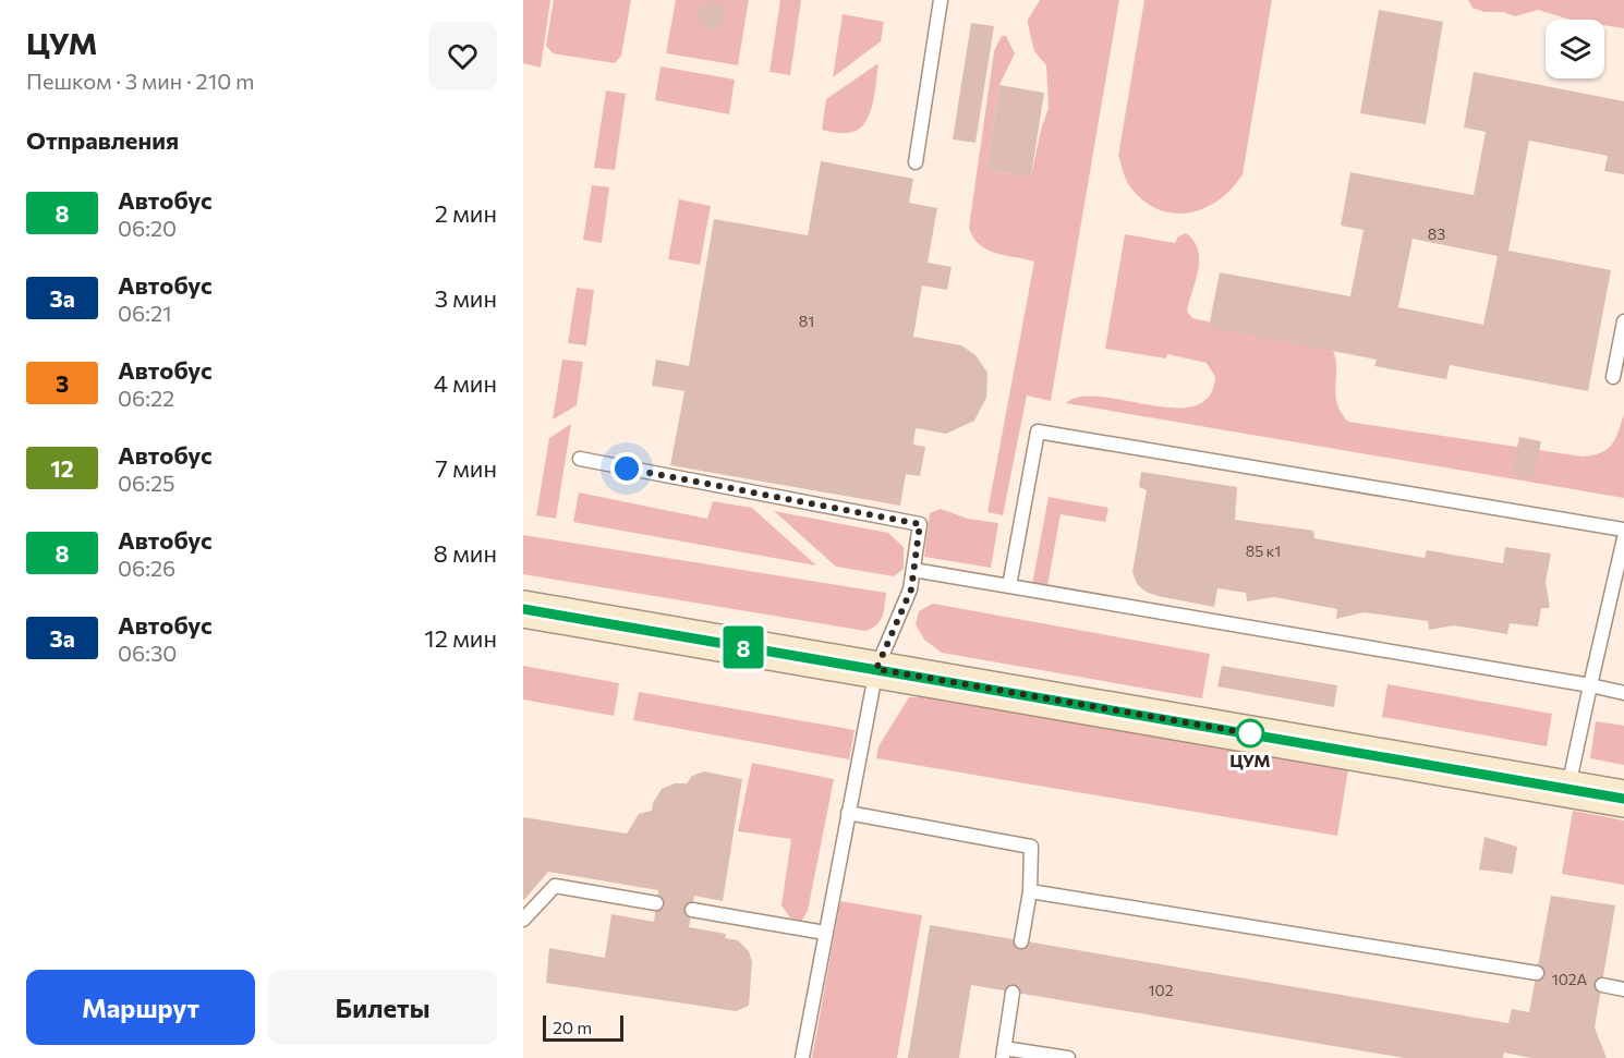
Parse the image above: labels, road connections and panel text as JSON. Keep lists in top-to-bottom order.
{
  "places": ["ЦУМ"],
  "lines": ["bus line 8"],
  "house_numbers": [
    "83",
    "81",
    "85 к1",
    "102А",
    "102"
  ],
  "scale_bar": "20 m",
  "page": {
    "heading": [
      ["ЦУМ", "Пешком · 3 мин · 210 m"],
      "Отправления"
    ],
    "on_map": "8",
    "list": [
      {
        "mark": "8",
        "name": "Автобус",
        "note": "06:20",
        "value": "2 мин"
      },
      {
        "mark": "3а",
        "name": "Автобус",
        "note": "06:21",
        "value": "3 мин"
      },
      {
        "mark": "3",
        "name": "Автобус",
        "note": "06:22",
        "value": "4 мин"
      },
      {
        "mark": "12",
        "name": "Автобус",
        "note": "06:25",
        "value": "7 мин"
      },
      {
        "mark": "8",
        "name": "Автобус",
        "note": "06:26",
        "value": "8 мин"
      },
      {
        "mark": "3а",
        "name": "Автобус",
        "note": "06:30",
        "value": "12 мин"
      }
    ],
    "buttons": ["Маршрут", "Билеты"],
    "scale": "20 m"
  }
}
